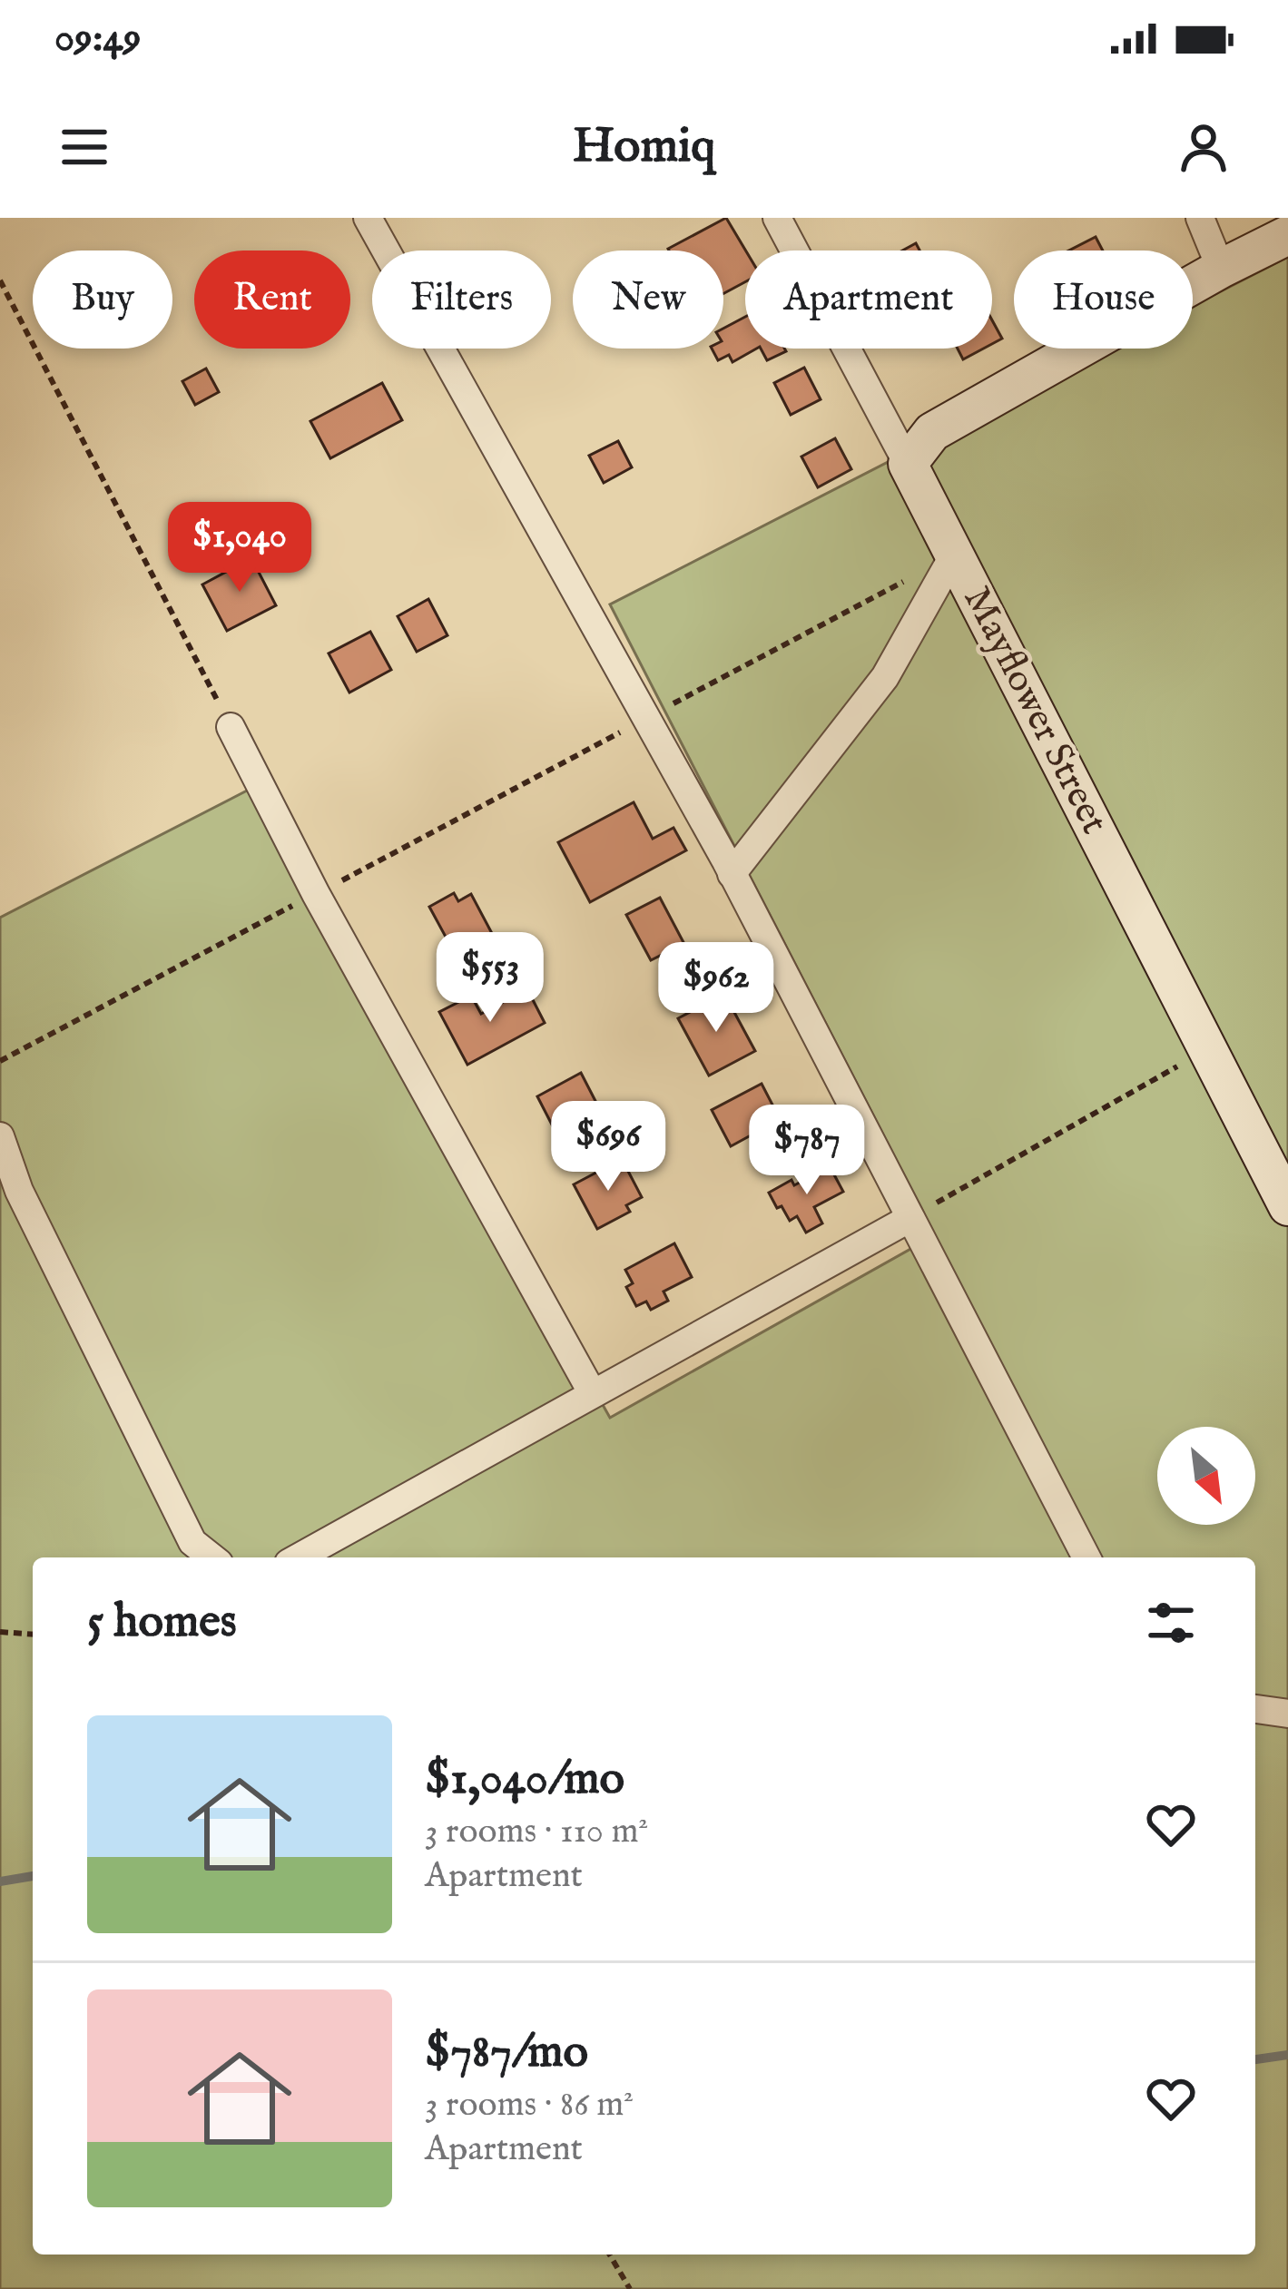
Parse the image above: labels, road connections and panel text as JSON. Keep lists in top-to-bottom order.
{
  "streets": {
    "street": ["Mayflower Street"]
  },
  "north": "bottom right",
  "page": {
    "status": "09:49",
    "header": "Homiq",
    "chip": [
      "Buy",
      "Rent",
      "Filters",
      "New",
      "Apartment",
      "House"
    ],
    "price": [
      "$1,040",
      "$553",
      "$962",
      "$696",
      "$787"
    ],
    "heading": "5 homes",
    "list": [
      {
        "name": "$1,040/mo",
        "note": "3 rooms · 110 m² · Apartment"
      },
      {
        "name": "$787/mo",
        "note": "3 rooms · 86 m² · Apartment"
      }
    ]
  }
}
